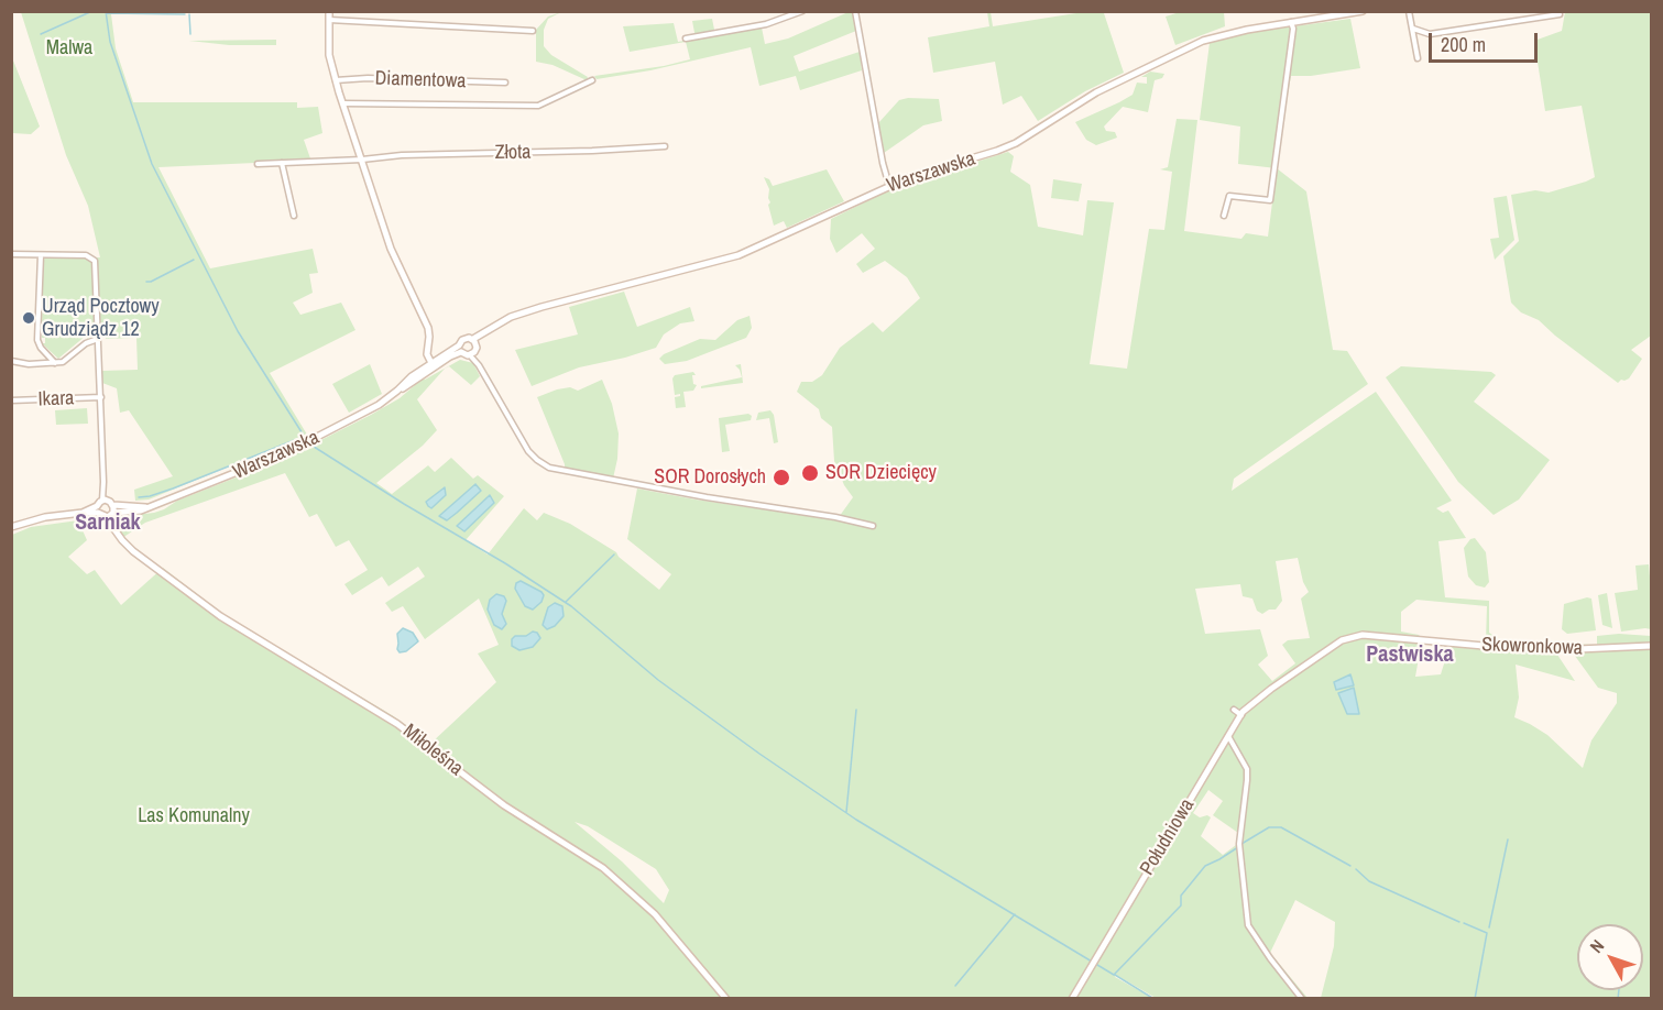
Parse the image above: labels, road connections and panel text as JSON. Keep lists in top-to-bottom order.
{
  "streets": {
    "street": [
      "Diamentowa",
      "Złota",
      "Warszawska",
      "Ikara",
      "Skowronkowa",
      "Miłoleśna",
      "Południowa"
    ]
  },
  "crossings": [
    ["Warszawska", "Miłoleśna"],
    ["Skowronkowa", "Południowa"]
  ],
  "districts": ["Sarniak", "Pastwiska"],
  "parks": ["Malwa", "Las Komunalny"],
  "places": ["Urząd Pocztowy Grudziądz 12", "SOR Dziecięcy", "SOR Dorosłych"],
  "scale_bar": "200 m",
  "north": "top left"
}
